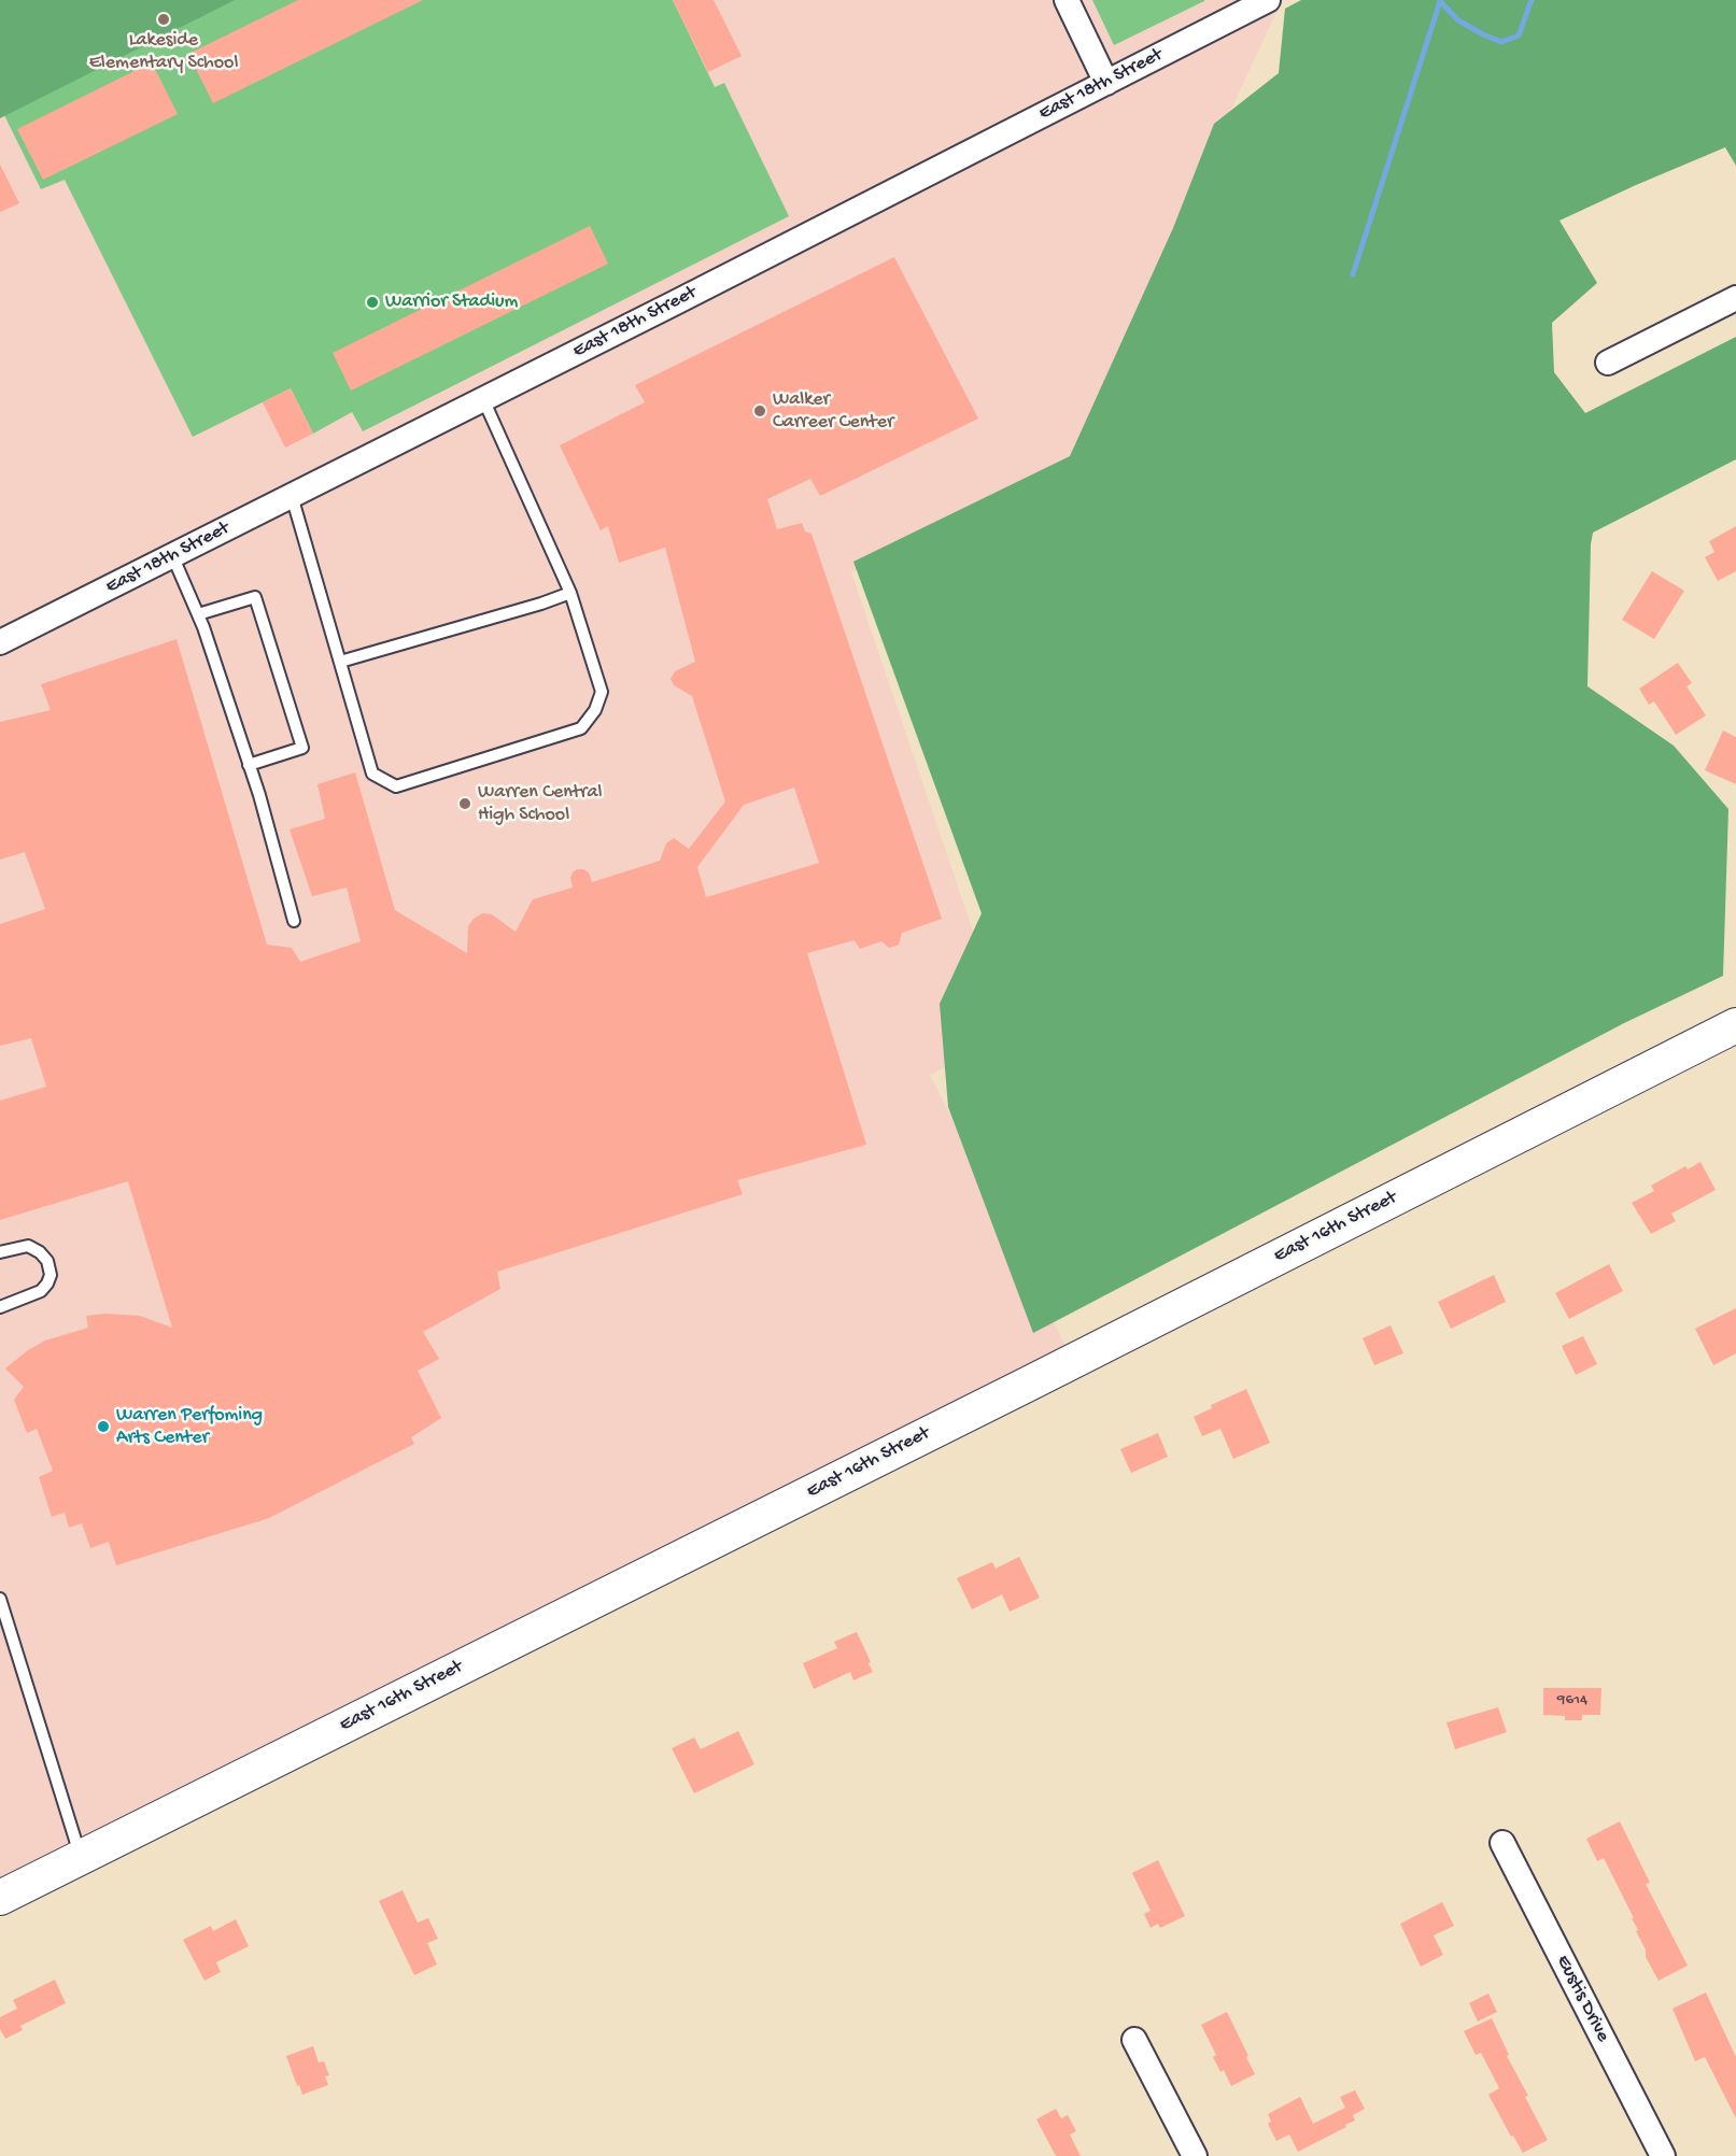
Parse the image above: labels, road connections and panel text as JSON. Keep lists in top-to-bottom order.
{
  "streets": {
    "street": ["East 18th Street", "East 16th Street", "Eustis Drive"]
  },
  "places": [
    "Lakeside Elementary School",
    "Warrior Stadium",
    "Walker Carreer Center",
    "Warren Central High School",
    "Warren Perfoming Arts Center"
  ],
  "house_numbers": ["9614"]
}
